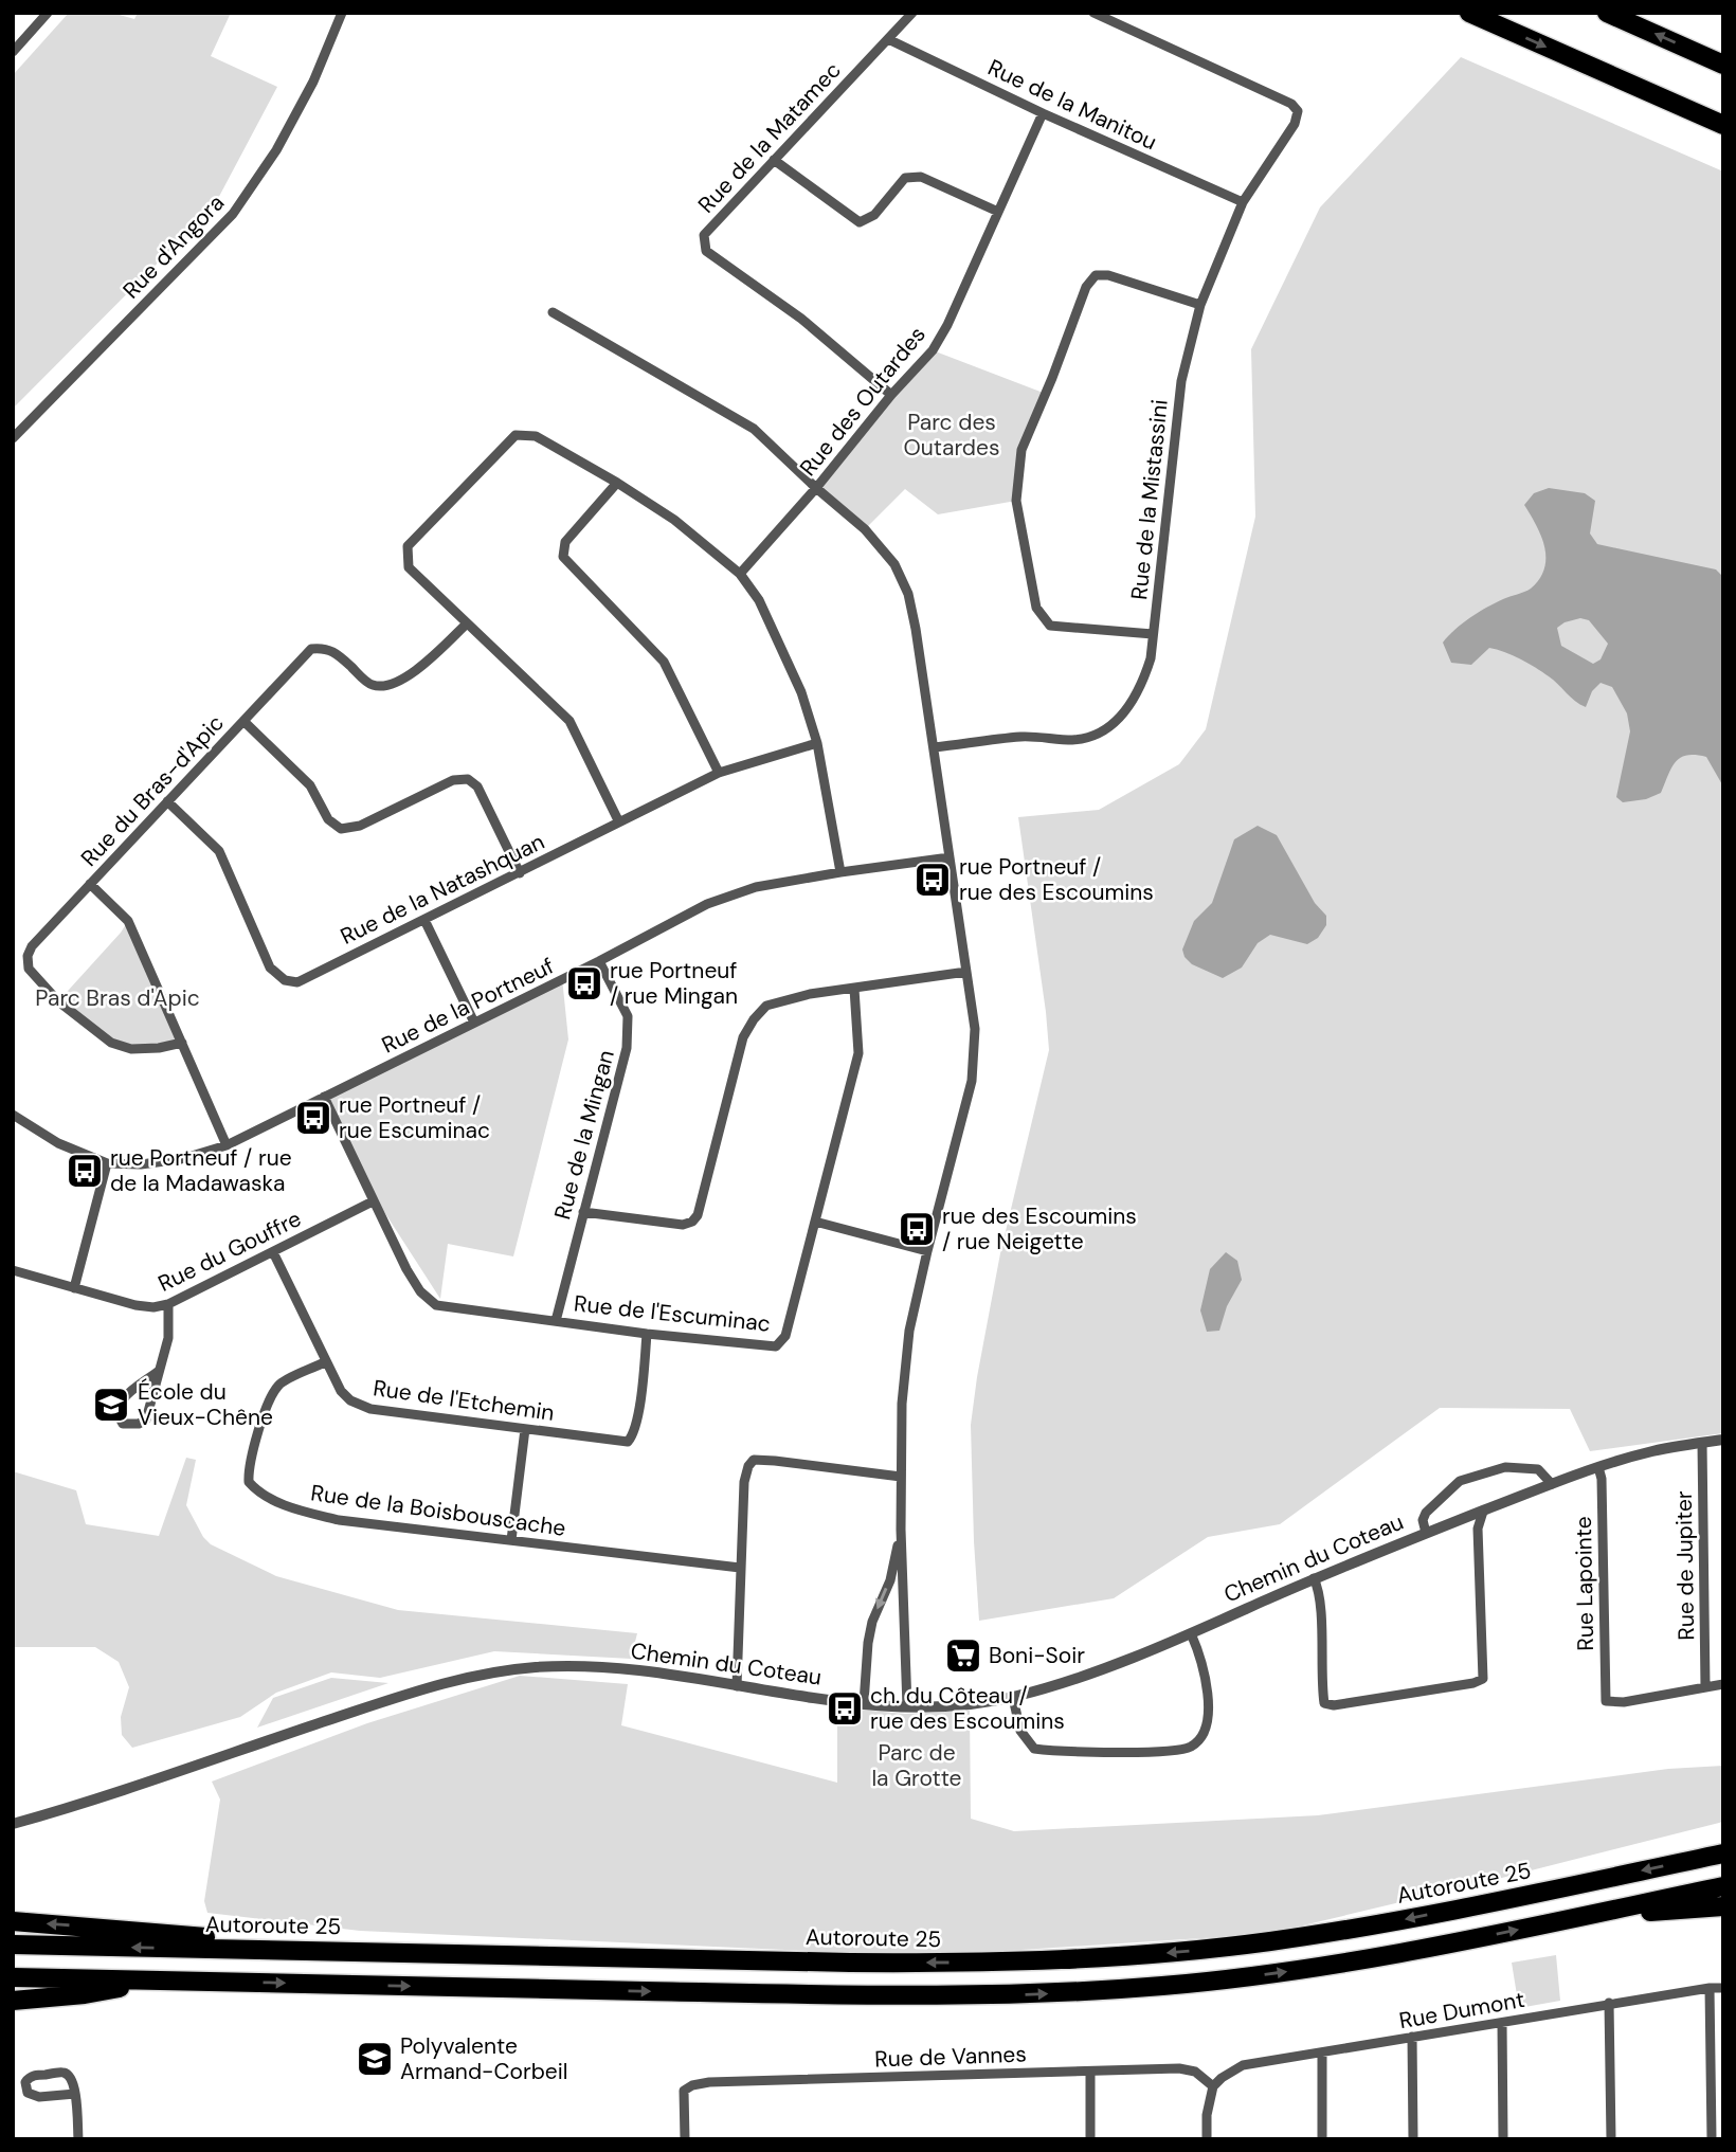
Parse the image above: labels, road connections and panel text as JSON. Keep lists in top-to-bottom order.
{
  "streets": {
    "highway": ["Autoroute 25"],
    "street": [
      "Rue de la Manitou",
      "Rue de la Matamec",
      "Rue d'Angora",
      "Rue des Outardes",
      "Rue de la Mistassini",
      "Rue du Bras-d'Apic",
      "Rue de la Natashquan",
      "Rue de la Portneuf",
      "Rue de la Mingan",
      "Rue du Gouffre",
      "Rue de l'Escuminac",
      "Rue de l'Etchemin",
      "Rue de la Boisbouscache",
      "Chemin du Coteau",
      "Rue de Jupiter",
      "Rue Lapointe",
      "Rue Dumont",
      "Rue de Vannes"
    ]
  },
  "crossings": [
    ["Rue de la Manitou", "Rue de la Matamec"],
    ["Rue de la Manitou", "Rue des Outardes"],
    ["Rue de la Manitou", "Rue de la Mistassini"],
    ["Rue de la Matamec", "Rue des Outardes"],
    ["Rue du Bras-d'Apic", "Rue de la Natashquan"],
    ["Rue de la Portneuf", "Rue de la Mingan"],
    ["Rue de la Portneuf", "Rue de l'Escuminac"],
    ["Rue de la Mingan", "Rue de l'Escuminac"],
    ["Rue du Gouffre", "Rue de l'Escuminac"],
    ["Rue du Gouffre", "Rue de l'Etchemin"],
    ["Rue de l'Escuminac", "Rue de l'Etchemin"],
    ["Rue de l'Etchemin", "Rue de la Boisbouscache"],
    ["Chemin du Coteau", "Rue de Jupiter"],
    ["Chemin du Coteau", "Rue Lapointe"],
    ["Rue de Jupiter", "Rue Lapointe"],
    ["Rue Dumont", "Rue de Vannes"]
  ],
  "parks": ["Parc des Outardes", "Parc Bras d'Apic", "Parc de la Grotte"],
  "places": {
    "bus stop": [
      "rue Portneuf / rue des Escoumins",
      "rue Portneuf / rue Mingan",
      "rue Portneuf / rue Escuminac",
      "rue Portneuf / rue de la Madawaska",
      "rue des Escoumins / rue Neigette",
      "ch. du Côteau / rue des Escoumins"
    ],
    "school or university": ["École du Vieux-Chêne", "Polyvalente Armand-Corbeil"],
    "supermarket": ["Boni-Soir"]
  }
}
